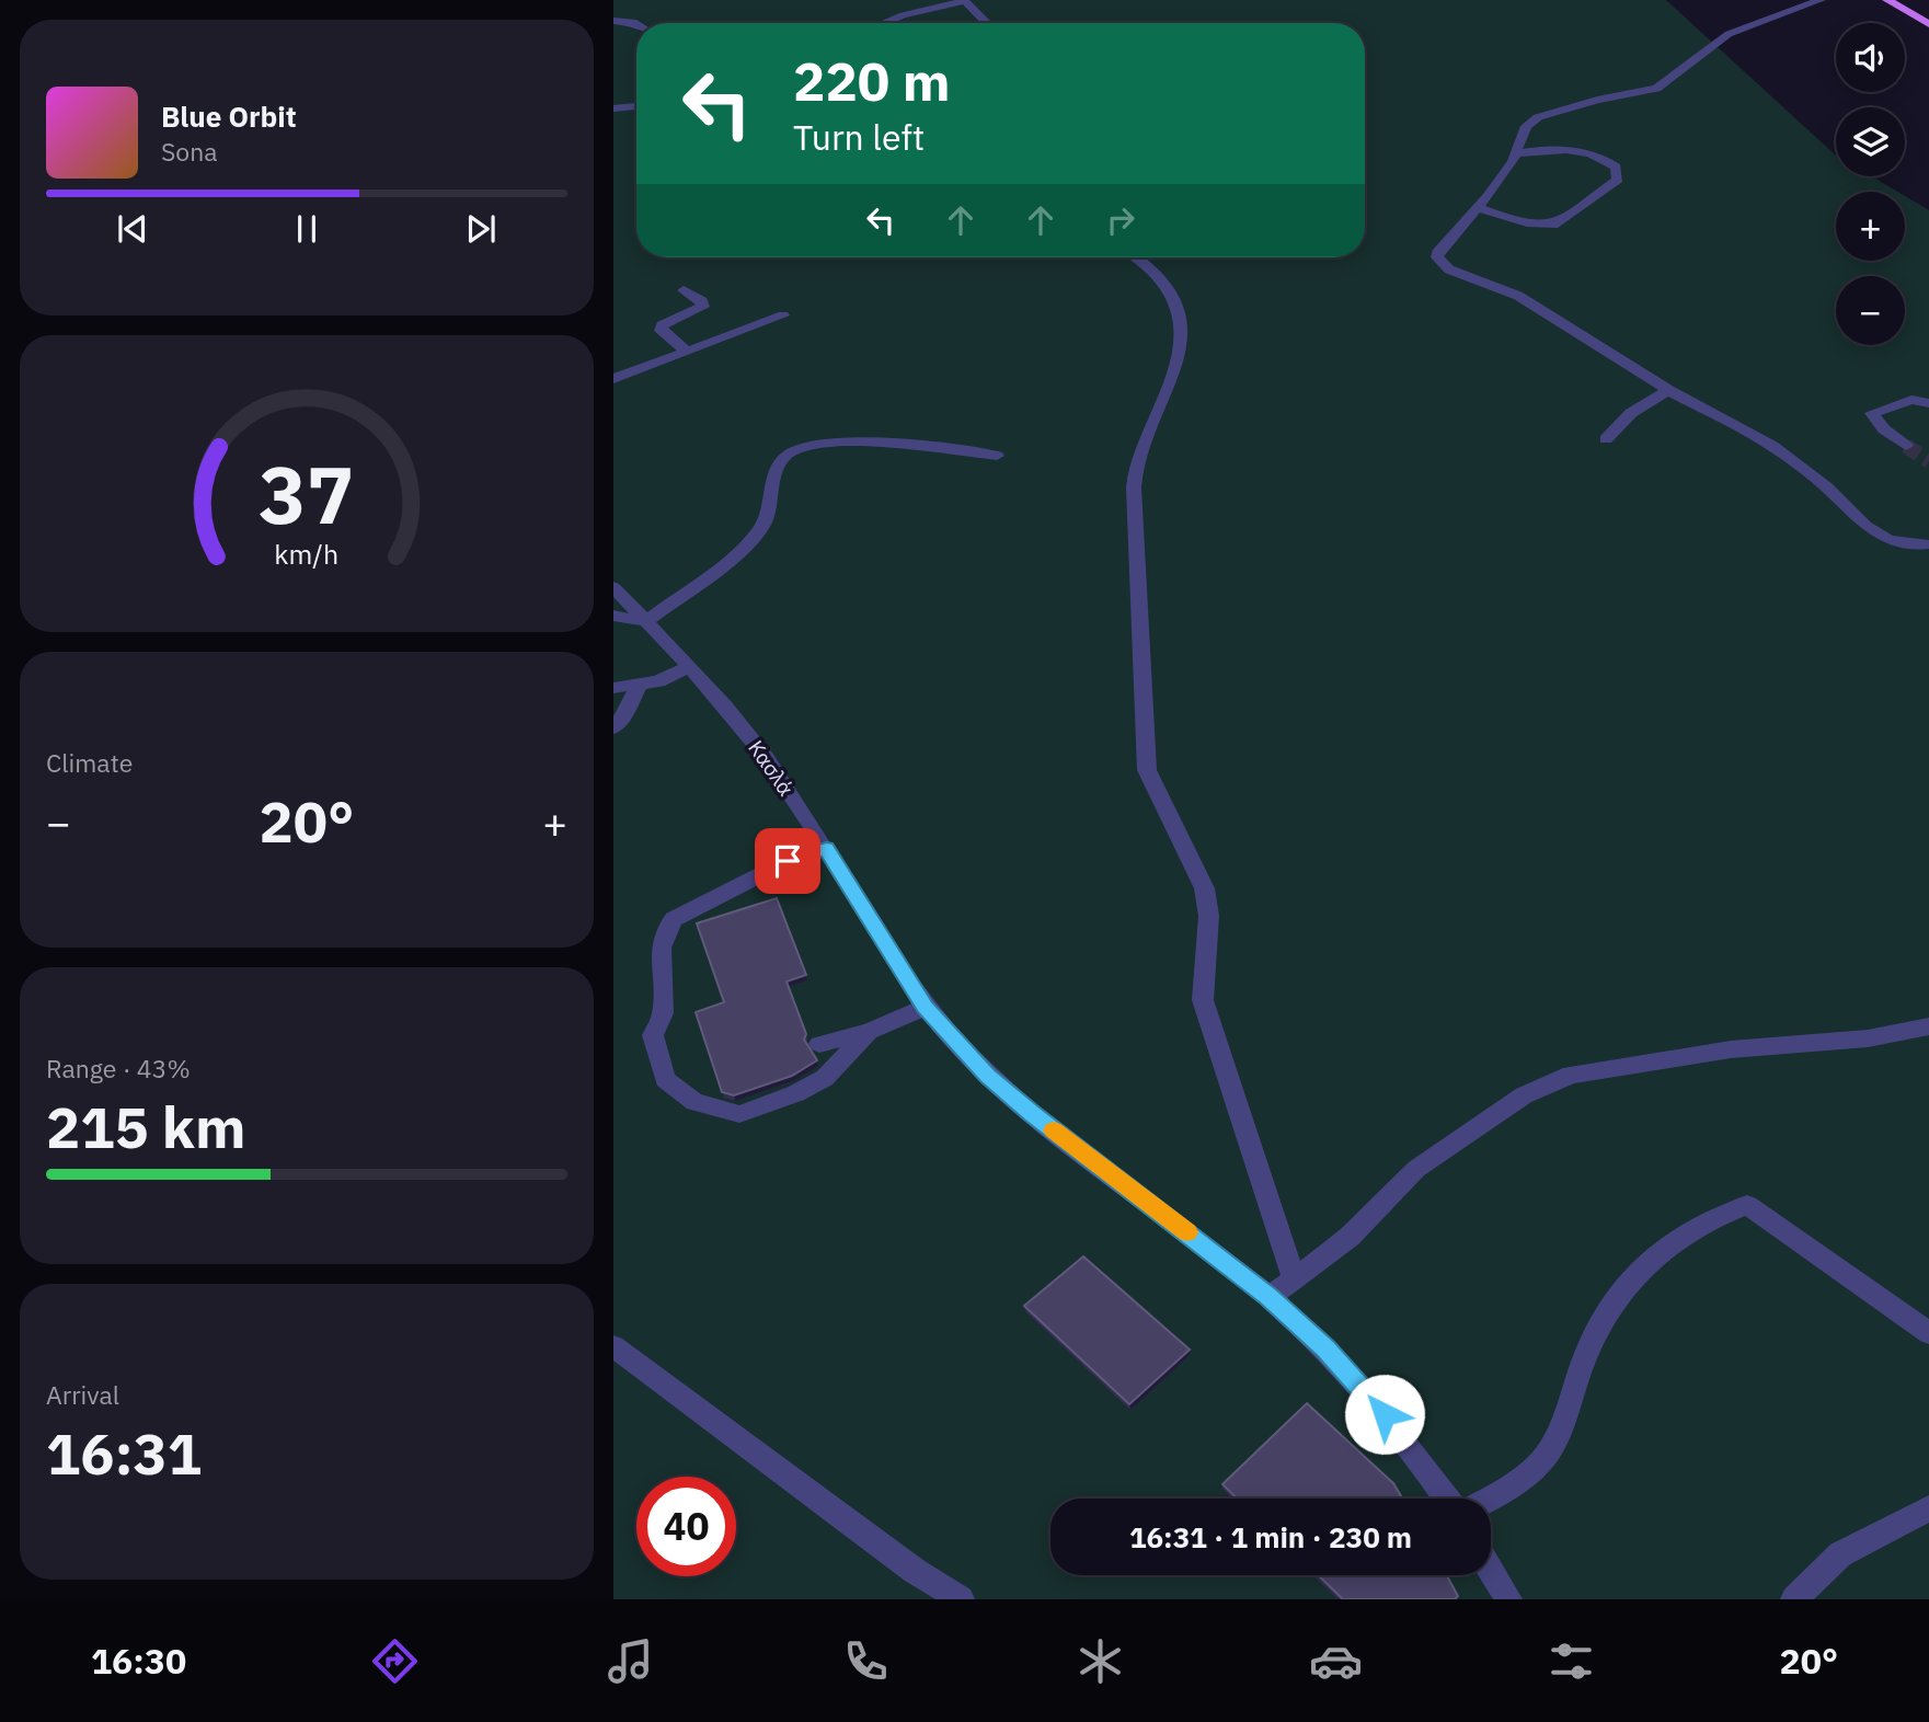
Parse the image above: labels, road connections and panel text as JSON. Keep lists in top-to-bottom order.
{
  "streets": {
    "street": ["Κασλά"]
  },
  "page": {
    "map_buttons": ["+", "−"],
    "turn": ["220 m", "Turn left"],
    "song": ["Blue Orbit", "Sona"],
    "tile": [
      "Climate",
      ["Range · 43%", "215 km"],
      ["Arrival", "16:31"]
    ],
    "heat": ["−", "20°", "+"],
    "limit": "40",
    "trip": "16:31 · 1 min · 230 m",
    "tabs": ["16:30", "20°"],
    "gauge": ["37", "km/h"]
  }
}
